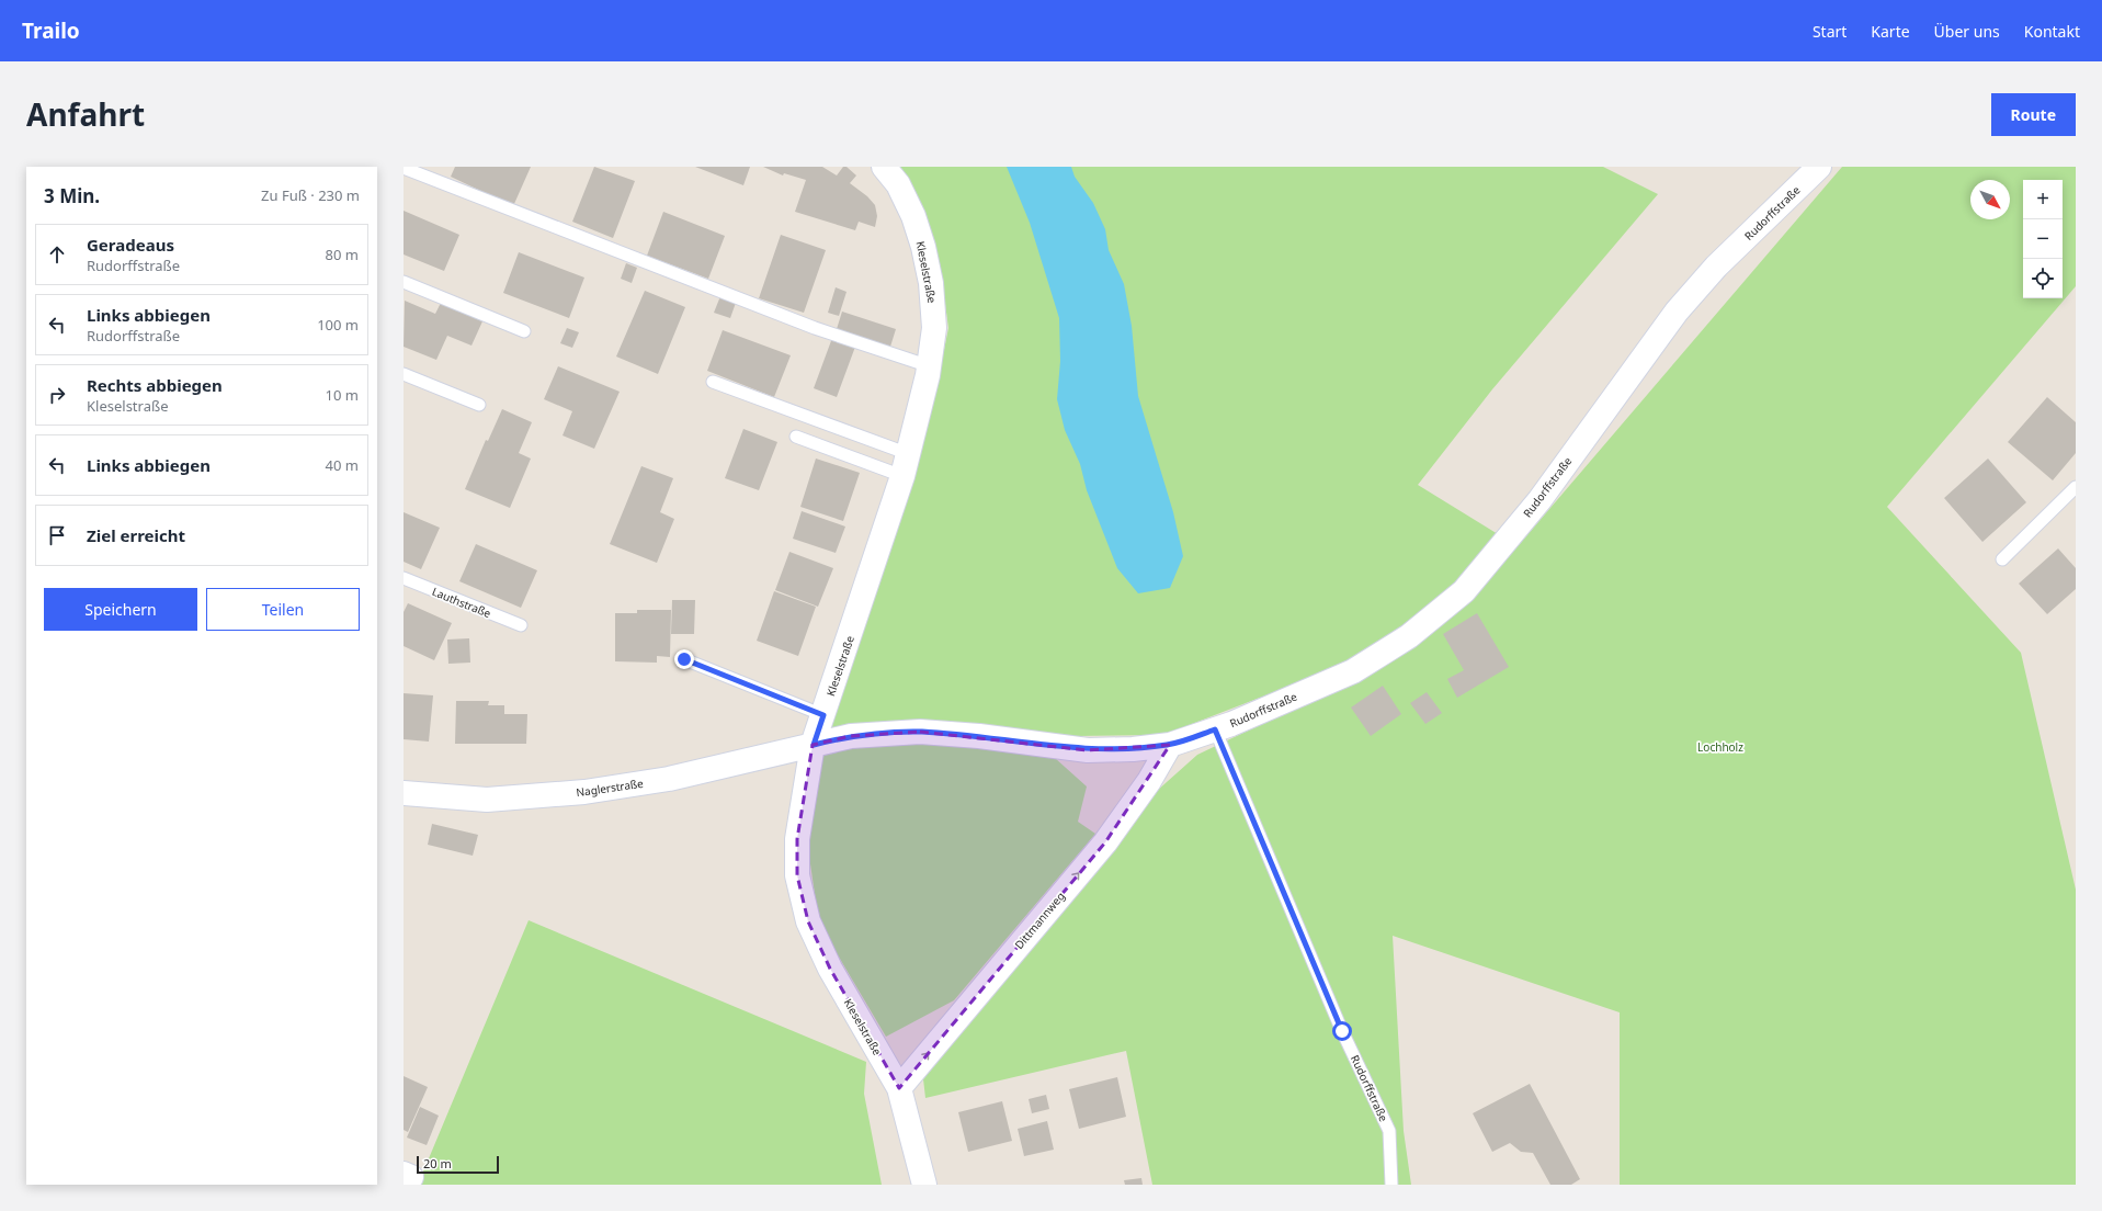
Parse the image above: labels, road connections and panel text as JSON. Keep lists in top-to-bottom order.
{
  "streets": {
    "street": [
      "Rudorffstraße",
      "Kleselstraße",
      "Naglerstraße",
      "Dittmannweg"
    ],
    "lane": ["Lauthstraße"]
  },
  "crossings": [
    ["Rudorffstraße", "Kleselstraße"],
    ["Rudorffstraße", "Naglerstraße"],
    ["Rudorffstraße", "Dittmannweg"],
    ["Kleselstraße", "Naglerstraße"],
    ["Kleselstraße", "Dittmannweg"]
  ],
  "one_way": ["Dittmannweg"],
  "parks": ["Lochholz"],
  "scale_bar": "20 m",
  "north": "bottom right",
  "page": {
    "header": "Trailo",
    "nav": [
      "Start",
      "Karte",
      "Über uns",
      "Kontakt"
    ],
    "title": "Anfahrt",
    "buttons": [
      "Route",
      ["Speichern", "Teilen"]
    ],
    "heading": ["3 Min.", "Zu Fuß · 230 m"],
    "map_buttons": ["+", "−"],
    "list": [
      ["Geradeaus", "Rudorffstraße", "80 m"],
      ["Links abbiegen", "Rudorffstraße", "100 m"],
      ["Rechts abbiegen", "Kleselstraße", "10 m"],
      ["Links abbiegen", "40 m"],
      "Ziel erreicht"
    ],
    "scale": "20 m"
  }
}
